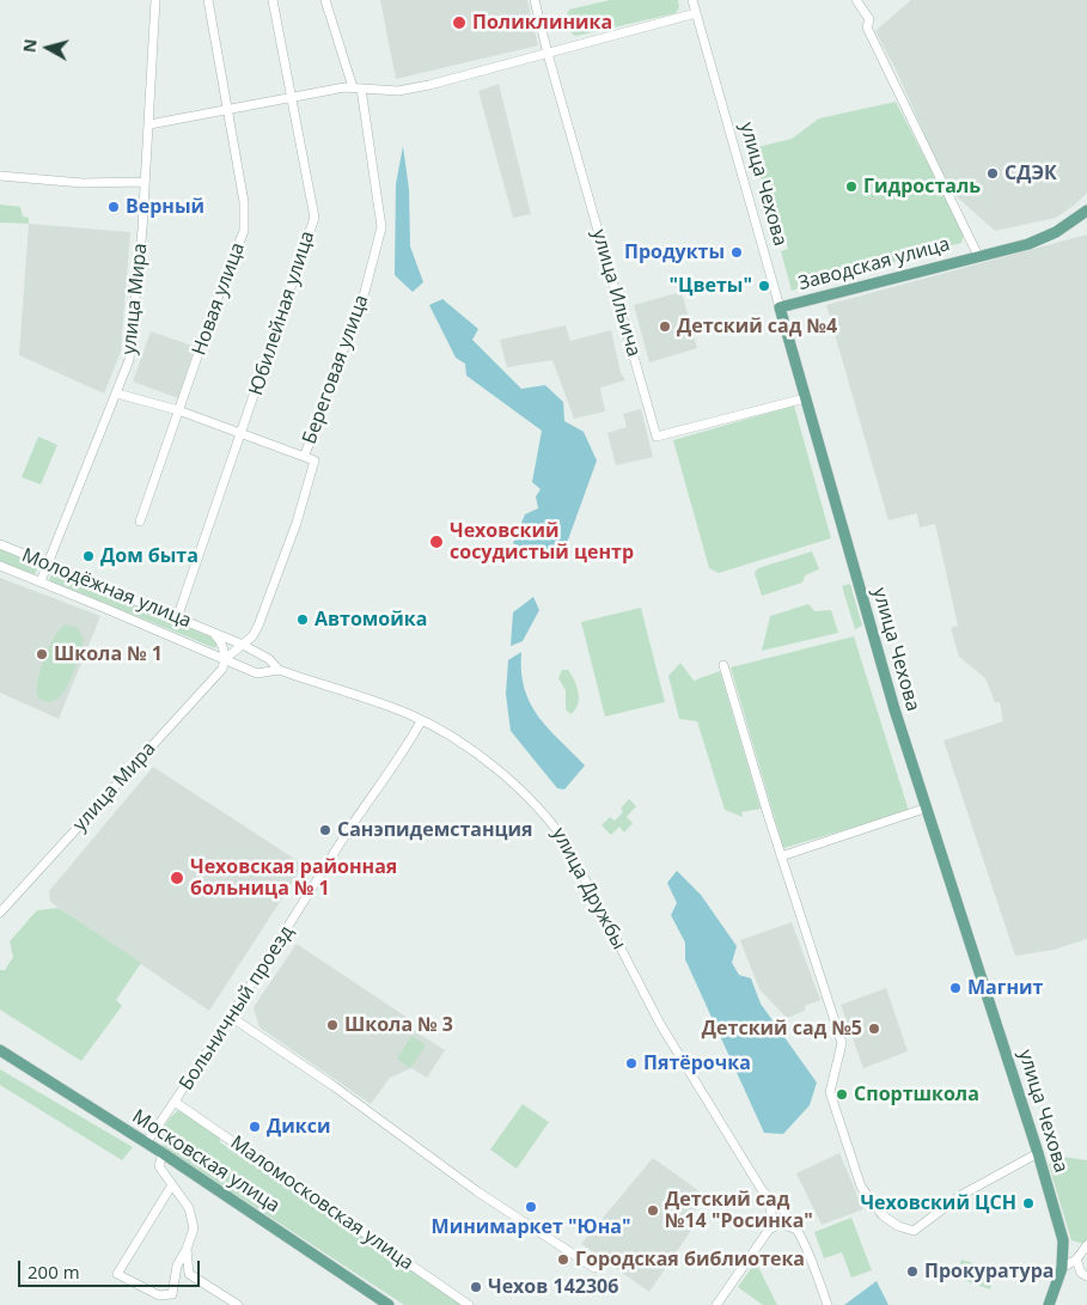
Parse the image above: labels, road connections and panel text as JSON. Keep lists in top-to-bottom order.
{
  "streets": {
    "main road": ["улица Чехова", "Заводская улица", "Московская улица"],
    "street": [
      "улица Ильича",
      "улица Мира",
      "Новая улица",
      "Юбилейная улица",
      "Береговая улица",
      "Молодёжная улица",
      "улица Дружбы",
      "Больничный проезд",
      "Маломосковская улица"
    ]
  },
  "crossings": [
    ["улица Чехова", "Заводская улица"],
    ["улица Чехова", "улица Ильича"],
    ["улица Мира", "Береговая улица"],
    ["улица Мира", "Молодёжная улица"],
    ["улица Мира", "улица Дружбы"],
    ["Юбилейная улица", "Молодёжная улица"],
    ["Береговая улица", "Молодёжная улица"],
    ["Береговая улица", "улица Дружбы"],
    ["Молодёжная улица", "улица Дружбы"],
    ["улица Дружбы", "Больничный проезд"],
    ["Больничный проезд", "Московская улица"],
    ["Больничный проезд", "Маломосковская улица"]
  ],
  "places": [
    "Поликлиника",
    "СДЭК",
    "Гидросталь",
    "Верный",
    "Продукты",
    "\"Цветы\"",
    "Детский сад №4",
    "Чеховский сосудистый центр",
    "Дом быта",
    "Автомойка",
    "Школа № 1",
    "Санэпидемстанция",
    "Чеховская районная больница № 1",
    "Магнит",
    "Школа № 3",
    "Детский сад №5",
    "Пятёрочка",
    "Спортшкола",
    "Дикси",
    "Чеховский ЦСН",
    "Минимаркет \"Юна\"",
    "Детский сад №14 \"Росинка\"",
    "Городская библиотека",
    "Прокуратура",
    "Чехов 142306"
  ],
  "scale_bar": "200 m",
  "north": "left"
}
